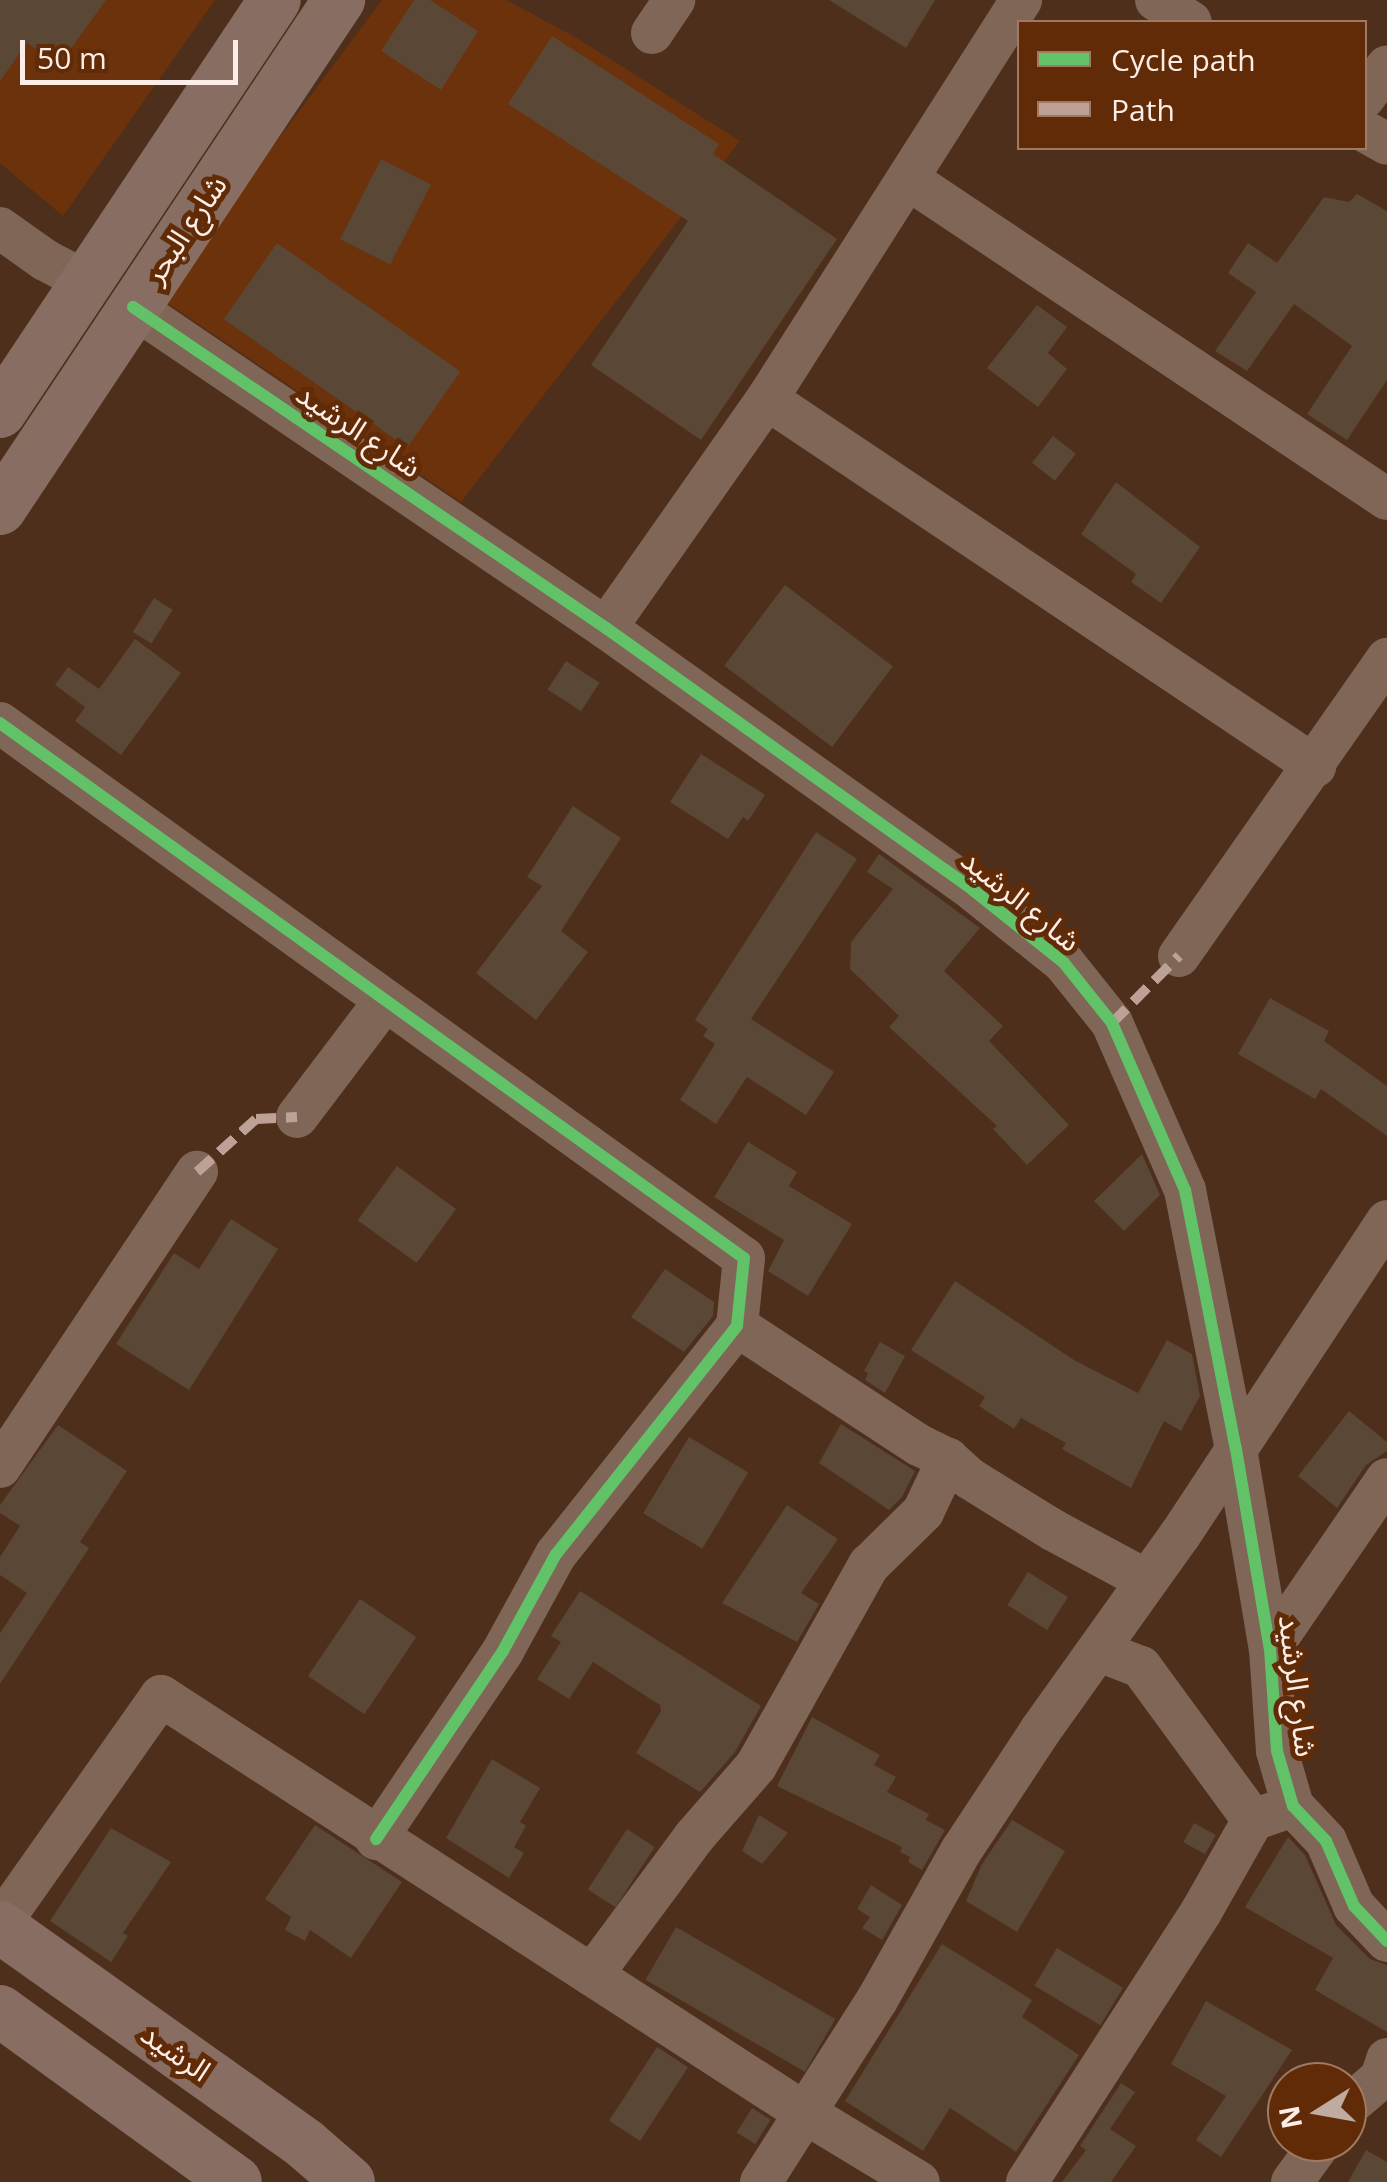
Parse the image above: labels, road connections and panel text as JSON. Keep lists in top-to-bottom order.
{
  "streets": {
    "main road": ["شارع البحر", "الرشيد"],
    "street": ["شارع الرشيد"]
  },
  "crossings": [
    ["شارع البحر", "شارع الرشيد"]
  ],
  "legend": ["Cycle path", "Path"],
  "scale_bar": "50 m",
  "north": "left"
}
